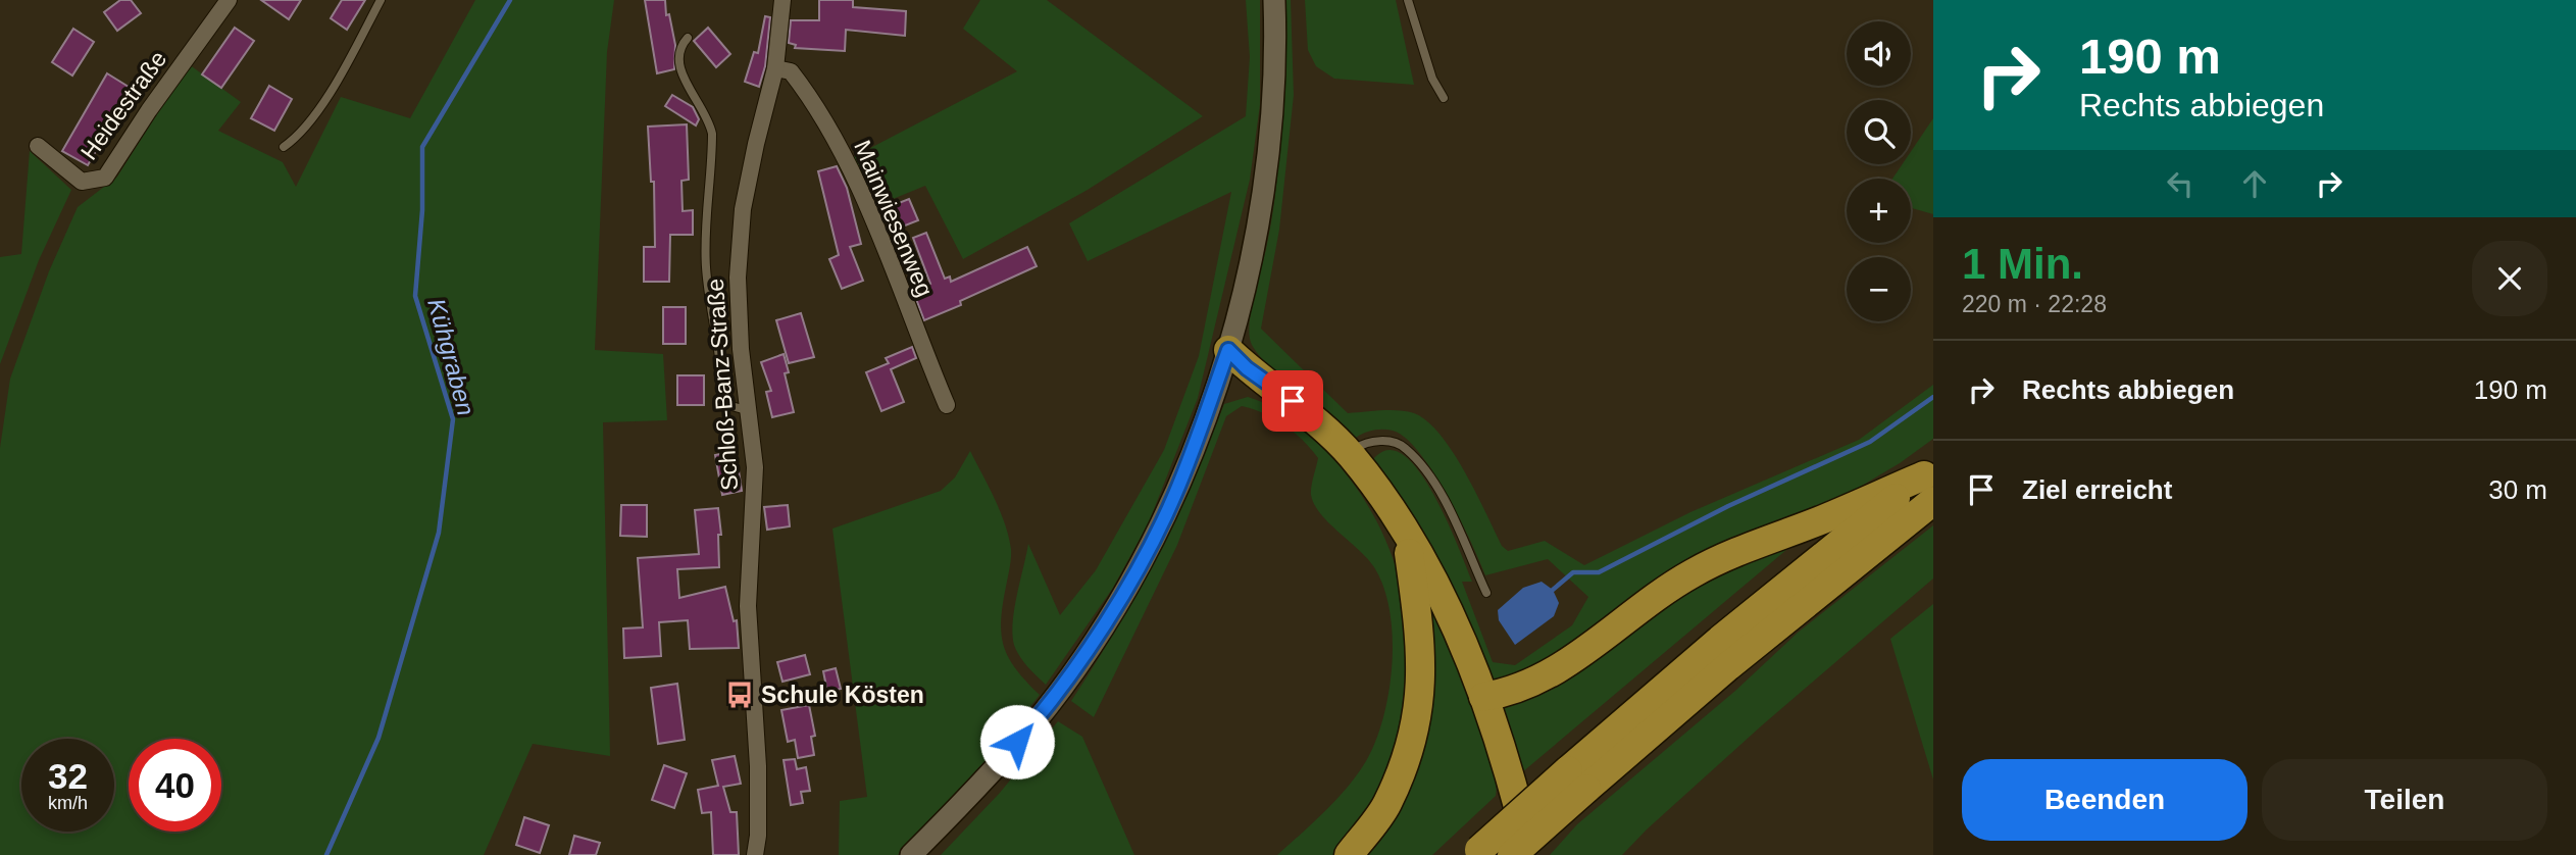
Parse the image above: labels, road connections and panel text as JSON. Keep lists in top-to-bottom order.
{
  "streets": {
    "street": ["Heidestraße", "Mainwiesenweg", "Schloß-Banz-Straße"]
  },
  "crossings": [
    ["Mainwiesenweg", "Schloß-Banz-Straße"]
  ],
  "water": ["Kühgraben"],
  "places": {
    "bus stop": ["Schule Kösten"]
  },
  "page": {
    "turn": ["190 m", "Rechts abbiegen"],
    "map_buttons": ["+", "−"],
    "heading": ["1 Min.", "220 m · 22:28"],
    "list": [
      {
        "name": "Rechts abbiegen",
        "value": "190 m"
      },
      {
        "name": "Ziel erreicht",
        "value": "30 m"
      }
    ],
    "speed": "32 km/h",
    "limit": "40",
    "buttons": ["Beenden", "Teilen"]
  }
}
